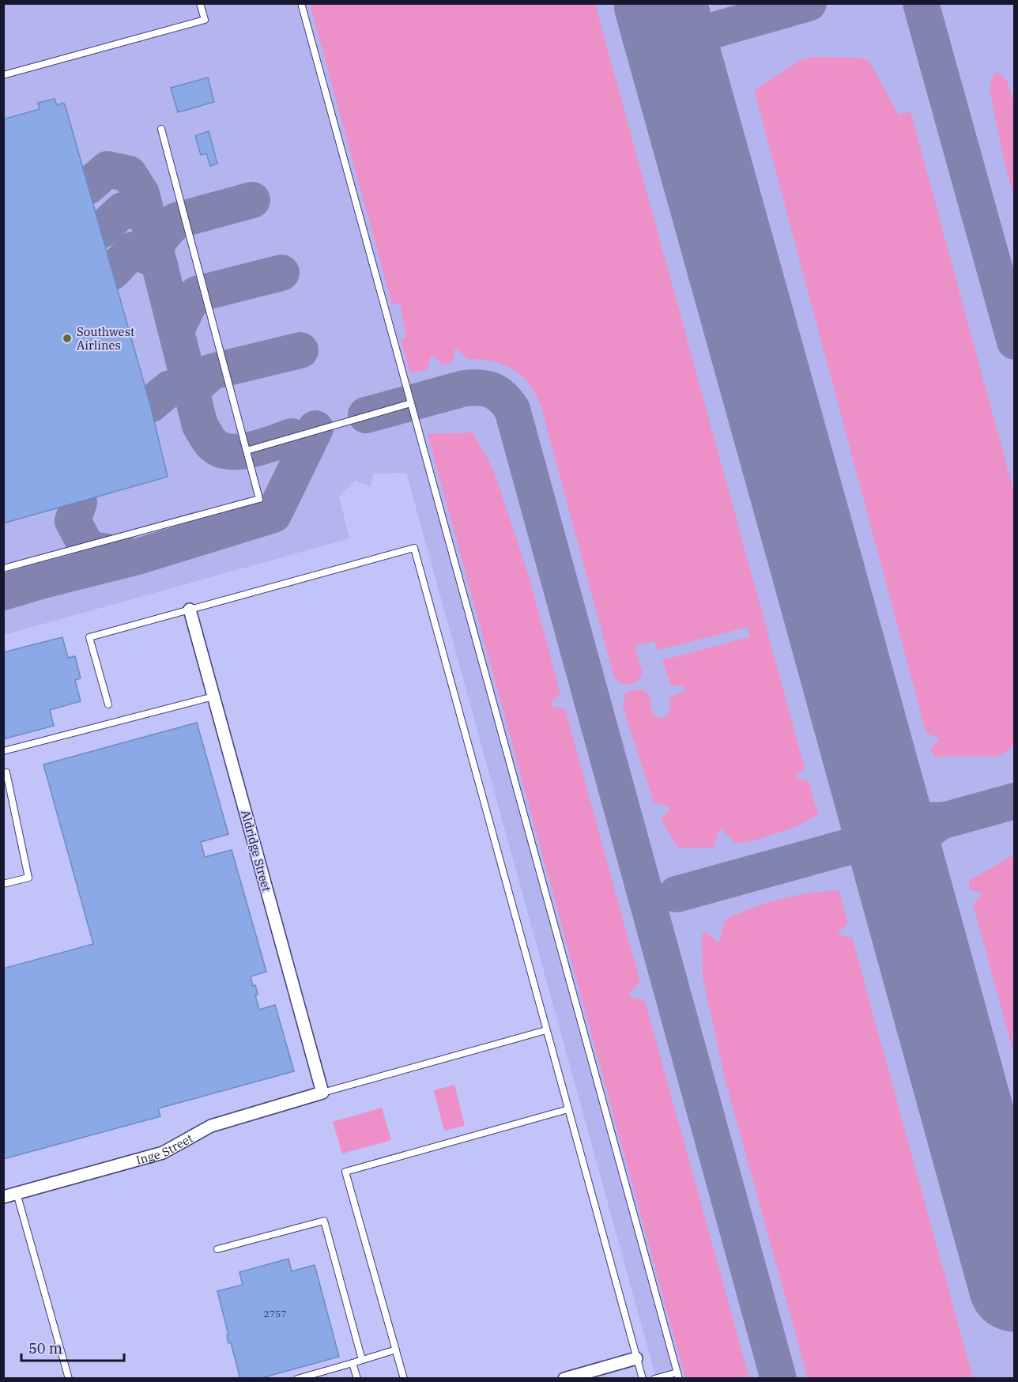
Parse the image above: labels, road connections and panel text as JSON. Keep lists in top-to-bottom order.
{
  "streets": {
    "street": ["Aldridge Street", "Inge Street"]
  },
  "crossings": [
    ["Aldridge Street", "Inge Street"]
  ],
  "places": ["Southwest Airlines"],
  "house_numbers": ["2757"],
  "scale_bar": "50 m"
}
